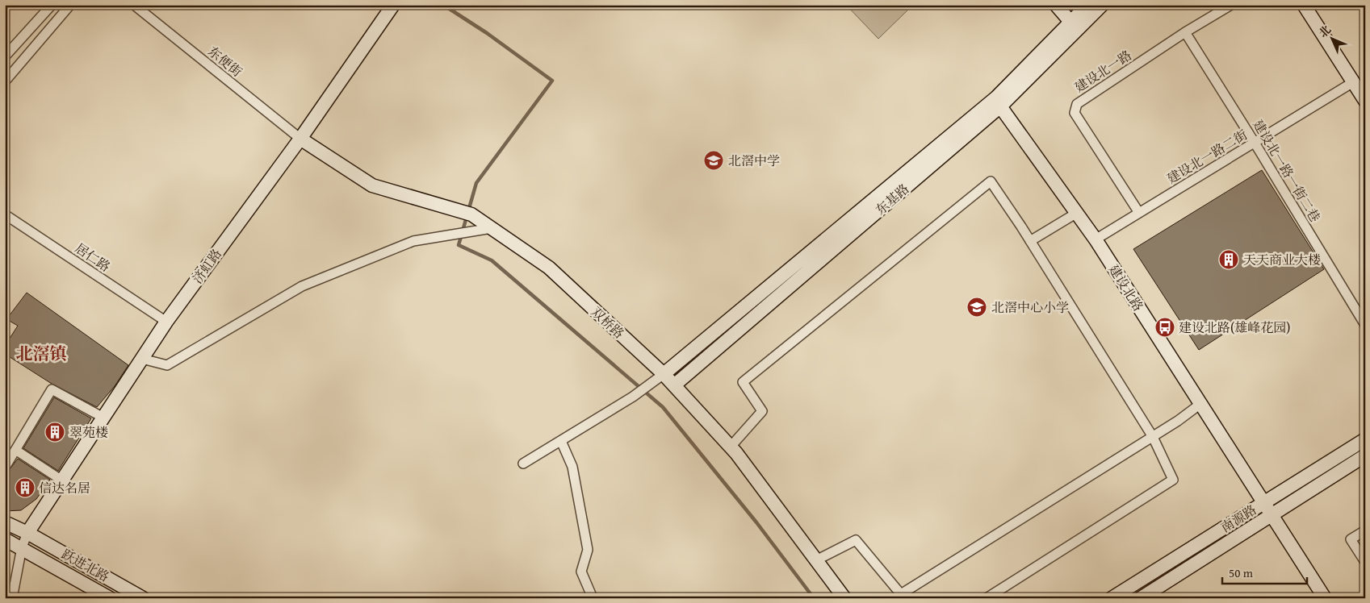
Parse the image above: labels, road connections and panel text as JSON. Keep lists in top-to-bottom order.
{
  "streets": {
    "street": [
      "东便街",
      "建设北一路",
      "建设北一路二街",
      "建设北一路一街二巷",
      "东基路",
      "居仁路",
      "济虹路",
      "建设北路",
      "双桥路",
      "南源路",
      "跃进北路"
    ]
  },
  "crossings": [
    ["东便街", "济虹路"],
    ["东便街", "双桥路"],
    ["建设北一路", "建设北一路二街"],
    ["建设北一路", "建设北一路一街二巷"],
    ["建设北一路二街", "建设北一路一街二巷"],
    ["建设北一路二街", "建设北路"],
    ["东基路", "建设北路"],
    ["东基路", "双桥路"],
    ["居仁路", "济虹路"],
    ["济虹路", "双桥路"],
    ["济虹路", "跃进北路"],
    ["建设北路", "南源路"]
  ],
  "districts": ["北滘镇"],
  "places": {
    "school or university": ["北滘中学", "北滘中心小学"],
    "building": ["天天商业大楼", "翠苑楼", "信达名居"],
    "bus stop": ["建设北路(雄峰花园)"]
  },
  "scale_bar": "50 m",
  "north": "top left"
}
